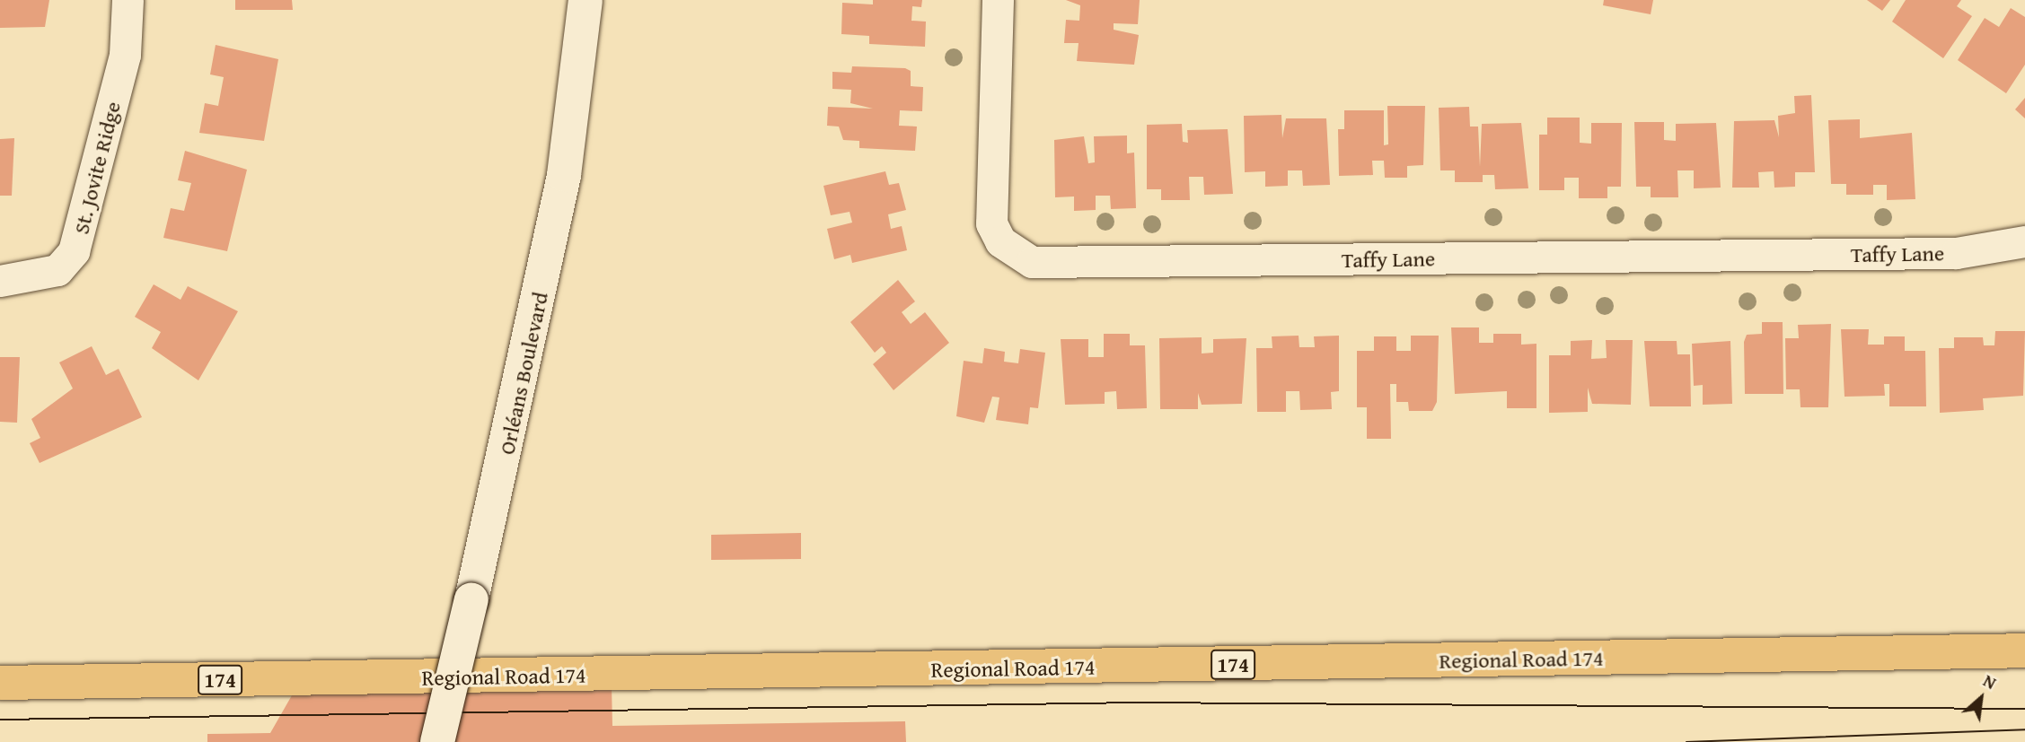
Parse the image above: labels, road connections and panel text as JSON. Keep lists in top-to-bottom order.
{
  "streets": {
    "highway": ["Regional Road 174", "174"],
    "main road": ["Orléans Boulevard"],
    "street": ["St. Jovite Ridge", "Taffy Lane"]
  },
  "north": "top right"
}
